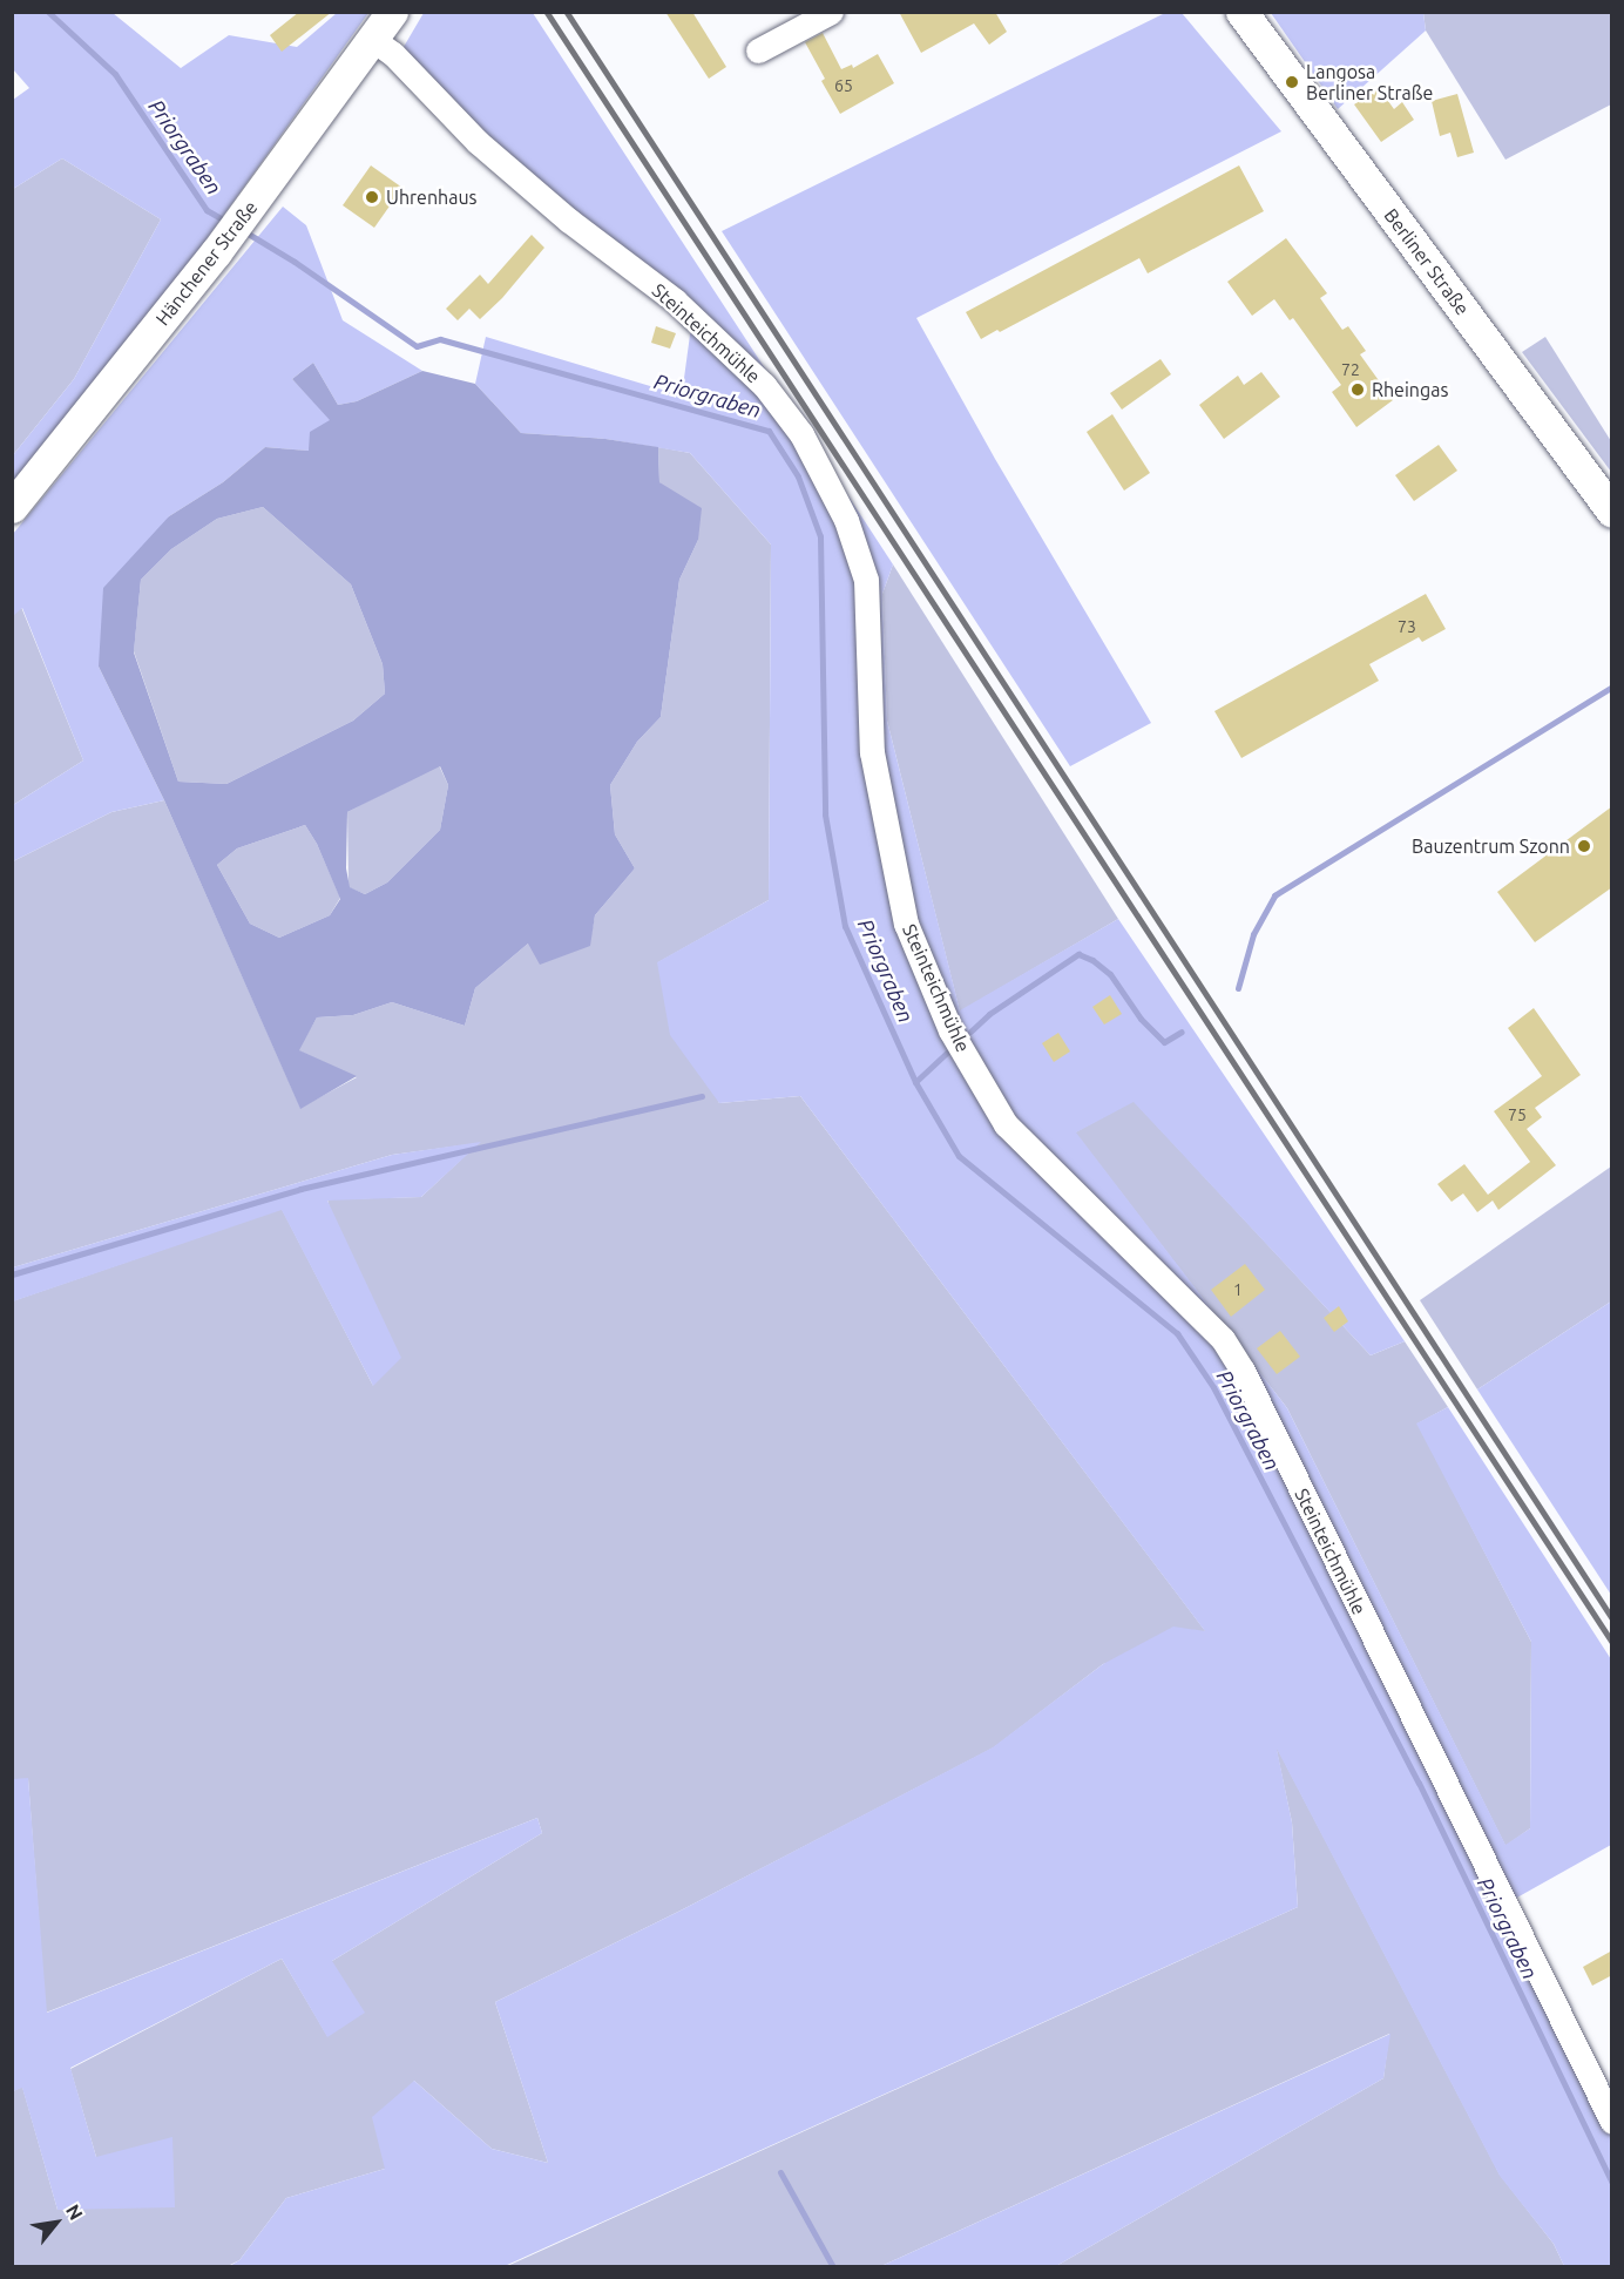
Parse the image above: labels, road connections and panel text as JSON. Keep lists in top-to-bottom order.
{
  "streets": {
    "main road": ["Berliner Straße", "Hänchener Straße"],
    "street": ["Steinteichmühle"]
  },
  "crossings": [
    ["Hänchener Straße", "Steinteichmühle"]
  ],
  "water": ["Priorgraben"],
  "places": [
    "Langosa Berliner Straße",
    "Uhrenhaus",
    "Rheingas",
    "Bauzentrum Szonn"
  ],
  "house_numbers": [
    "65",
    "72",
    "73",
    "75",
    "1"
  ],
  "north": "top right"
}
